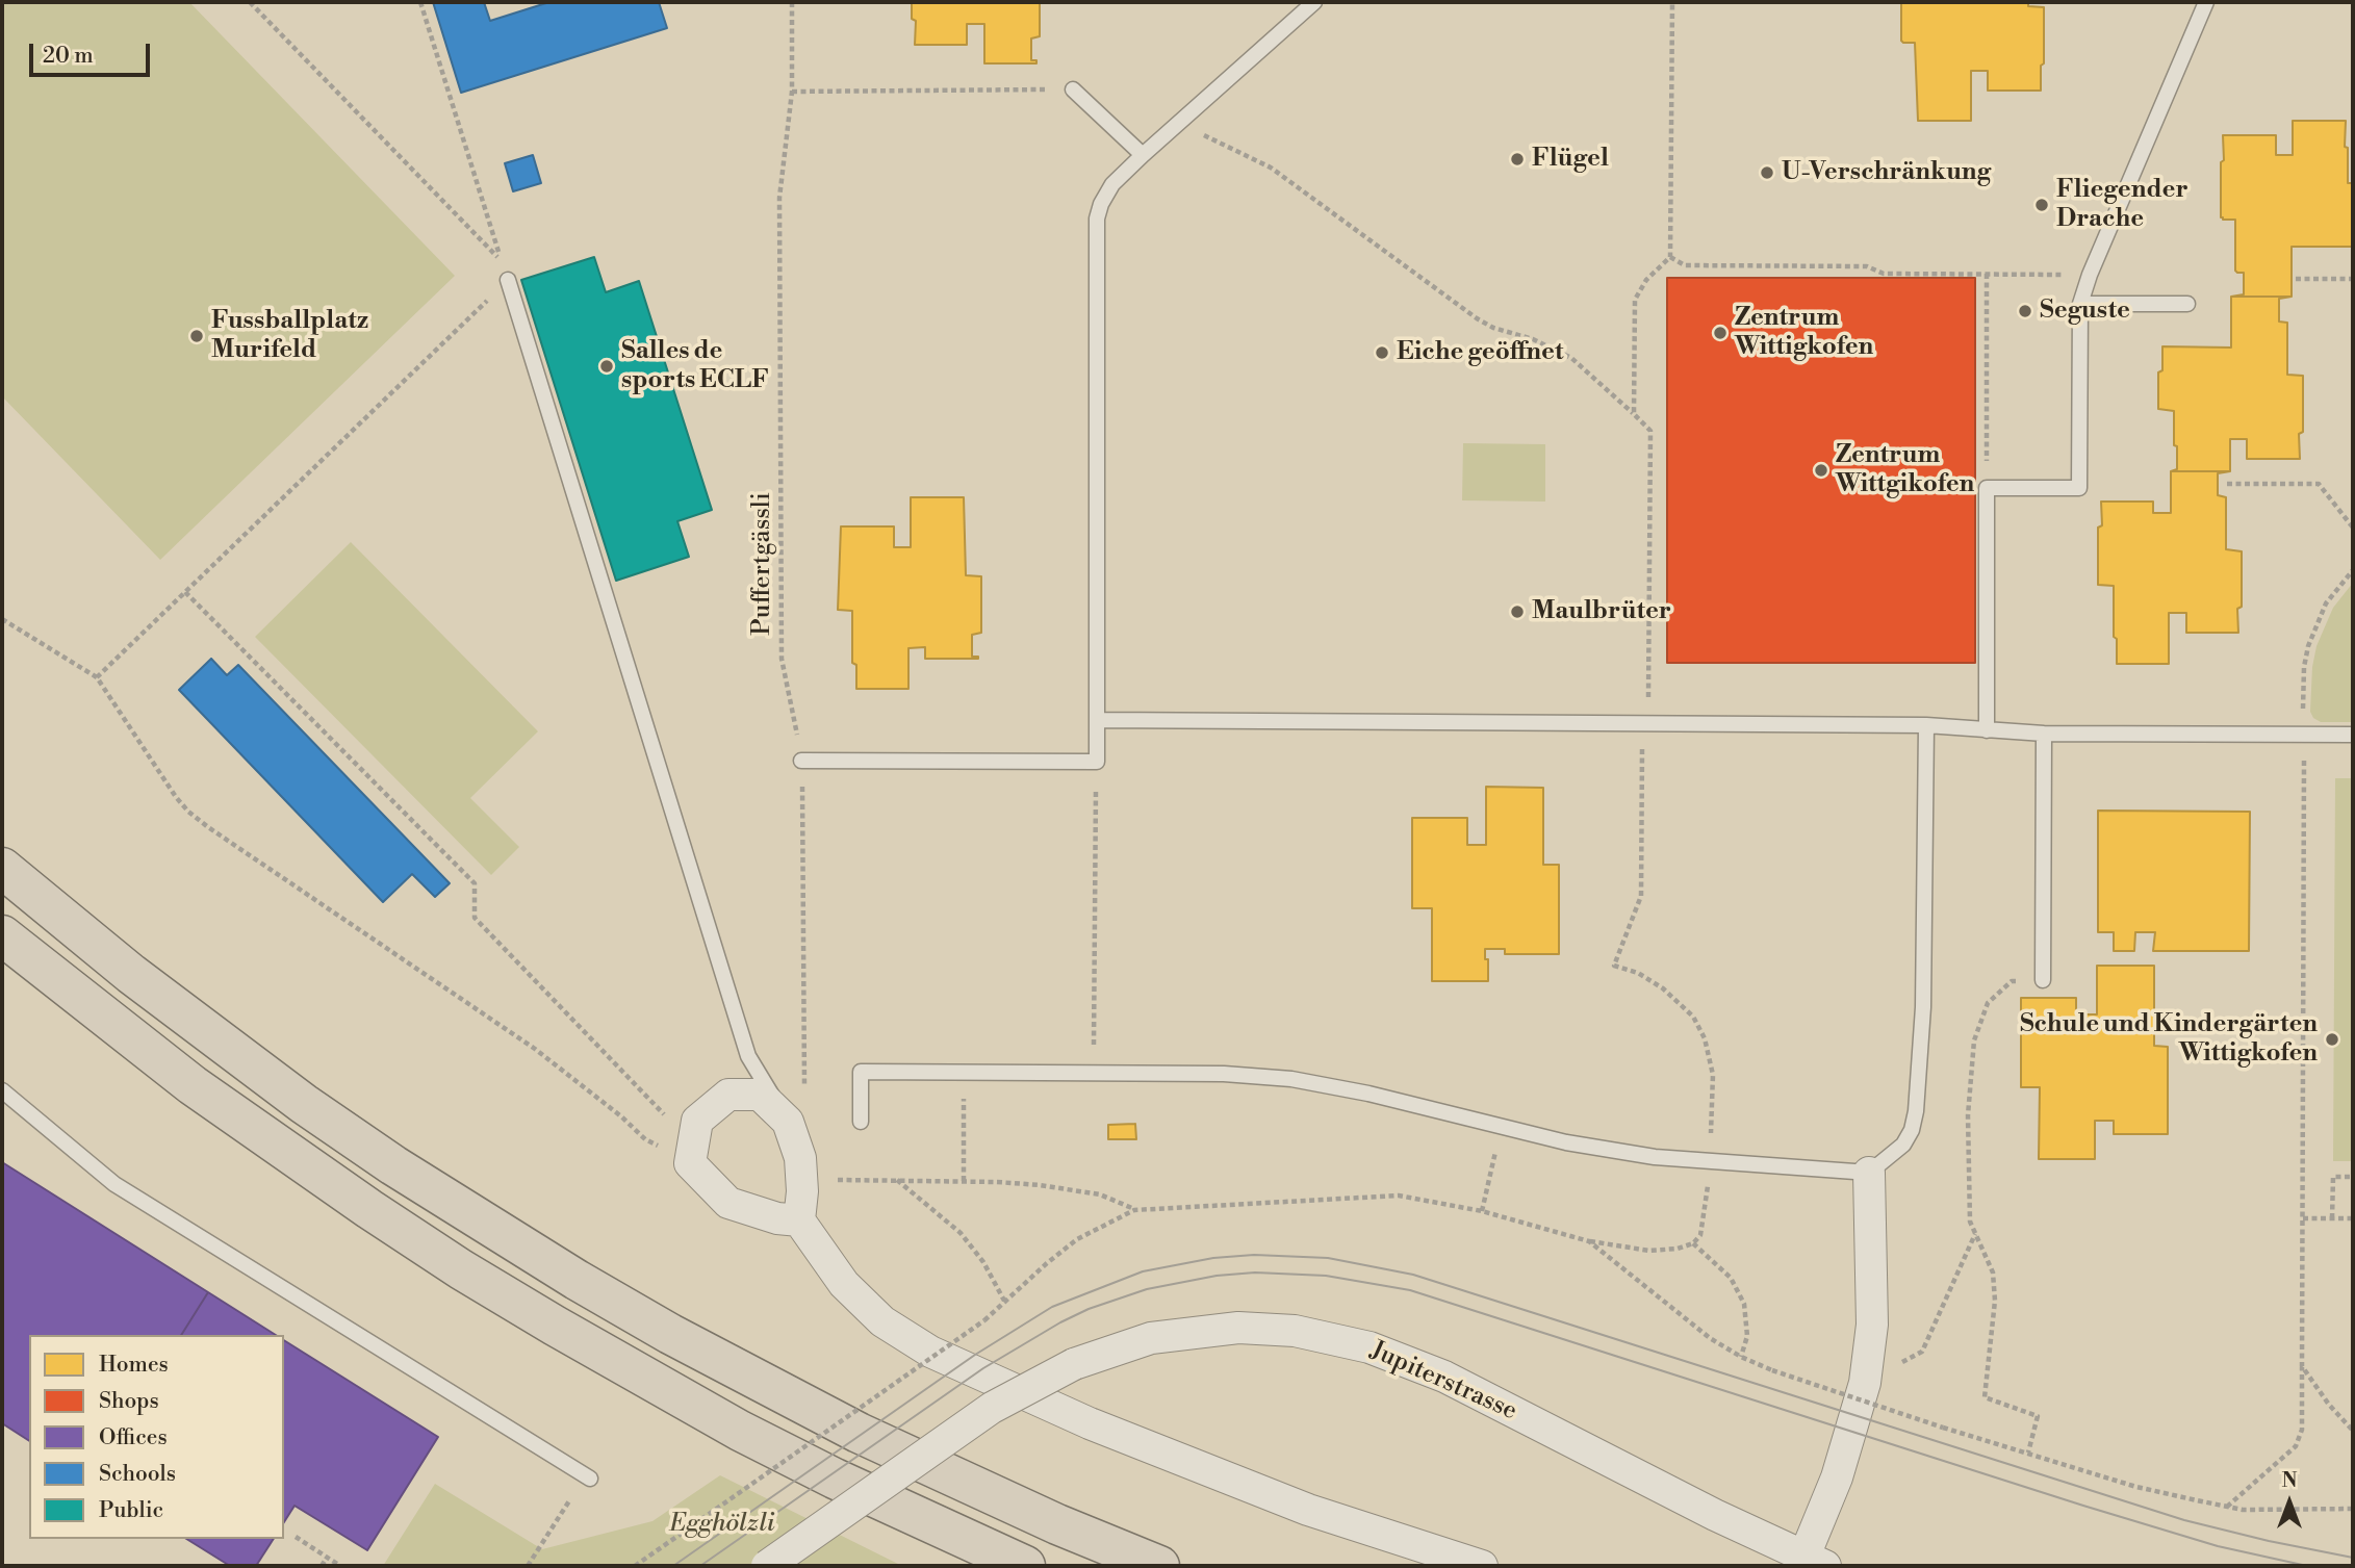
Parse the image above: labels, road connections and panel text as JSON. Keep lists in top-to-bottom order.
{
  "streets": {
    "street": ["Jupiterstrasse"],
    "path": ["Puffertgässli"]
  },
  "parks": ["Egghölzli"],
  "places": [
    "Flügel",
    "U-Verschränkung",
    "Fliegender Drache",
    "Seguste",
    "Zentrum Wittigkofen",
    "Fussballplatz Murifeld",
    "Eiche geöffnet",
    "Salles de sports ECLF",
    "Zentrum Wittgikofen",
    "Maulbrüter",
    "Schule und Kindergärten Wittigkofen"
  ],
  "legend": [
    "Homes",
    "Shops",
    "Offices",
    "Schools",
    "Public"
  ],
  "scale_bar": "20 m",
  "north": "top"
}
